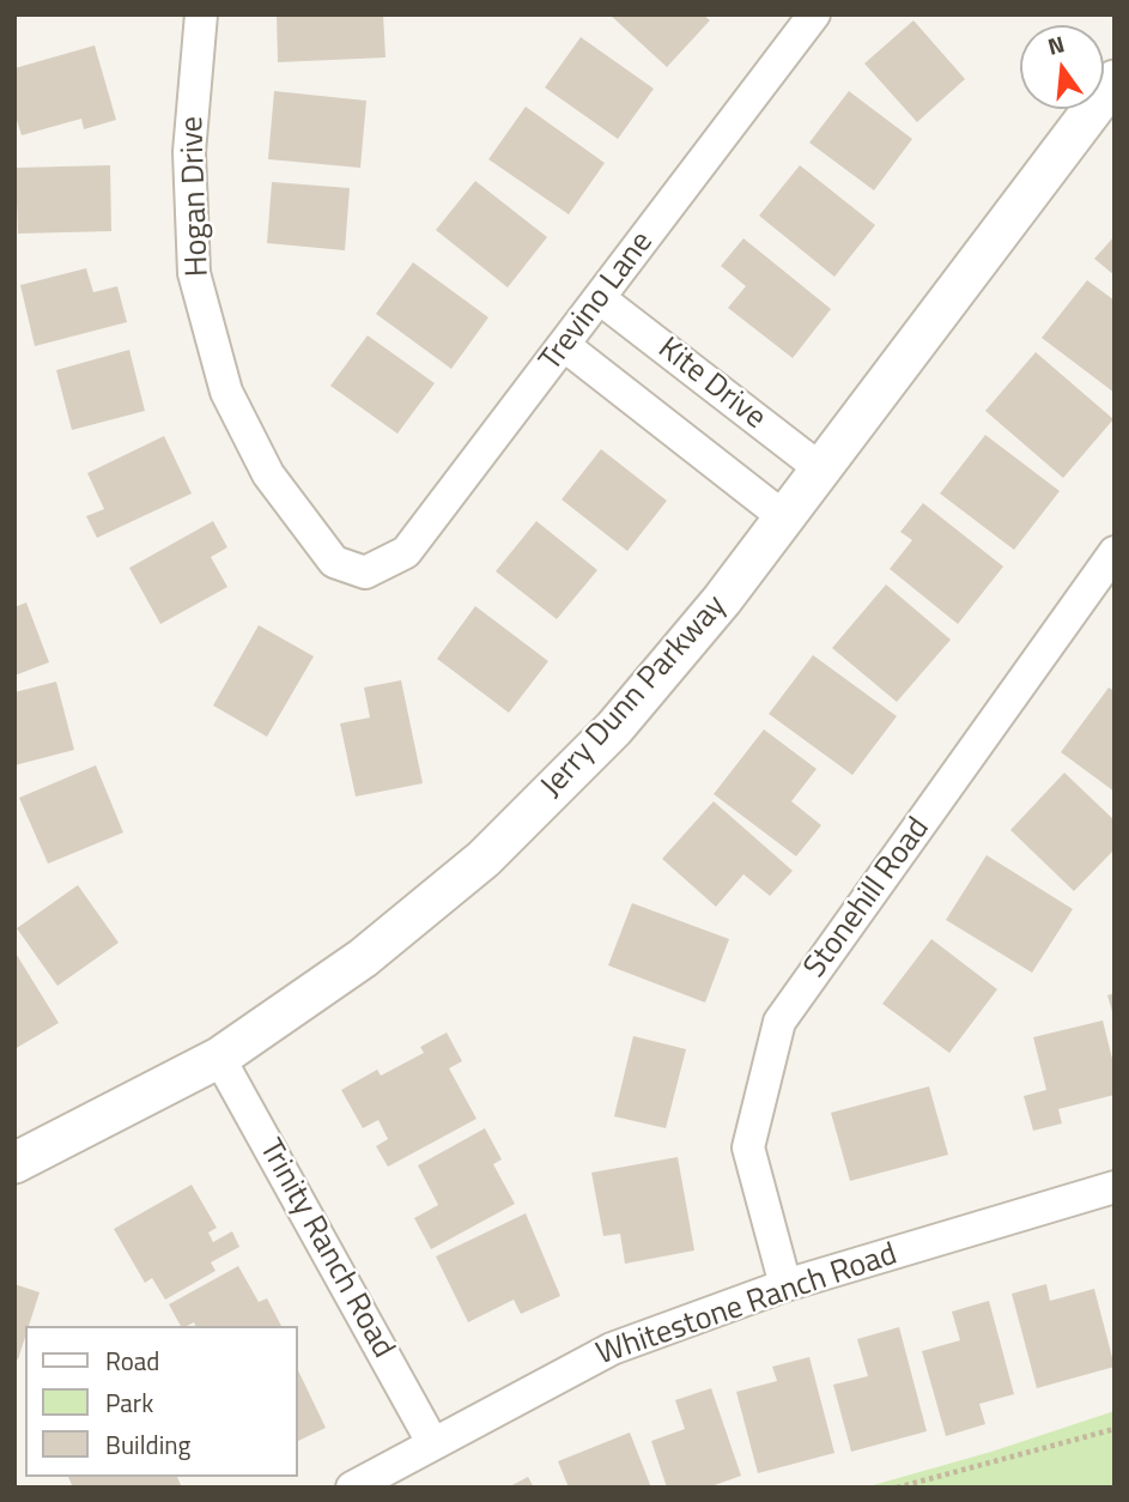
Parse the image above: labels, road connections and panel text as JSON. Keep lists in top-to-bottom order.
{
  "streets": {
    "street": [
      "Hogan Drive",
      "Trevino Lane",
      "Kite Drive",
      "Jerry Dunn Parkway",
      "Stonehill Road",
      "Trinity Ranch Road",
      "Whitestone Ranch Road"
    ]
  },
  "crossings": [
    ["Hogan Drive", "Trevino Lane"],
    ["Trevino Lane", "Kite Drive"],
    ["Kite Drive", "Jerry Dunn Parkway"],
    ["Jerry Dunn Parkway", "Trinity Ranch Road"],
    ["Stonehill Road", "Whitestone Ranch Road"],
    ["Trinity Ranch Road", "Whitestone Ranch Road"]
  ],
  "legend": ["Road", "Park", "Building"],
  "north": "top"
}
